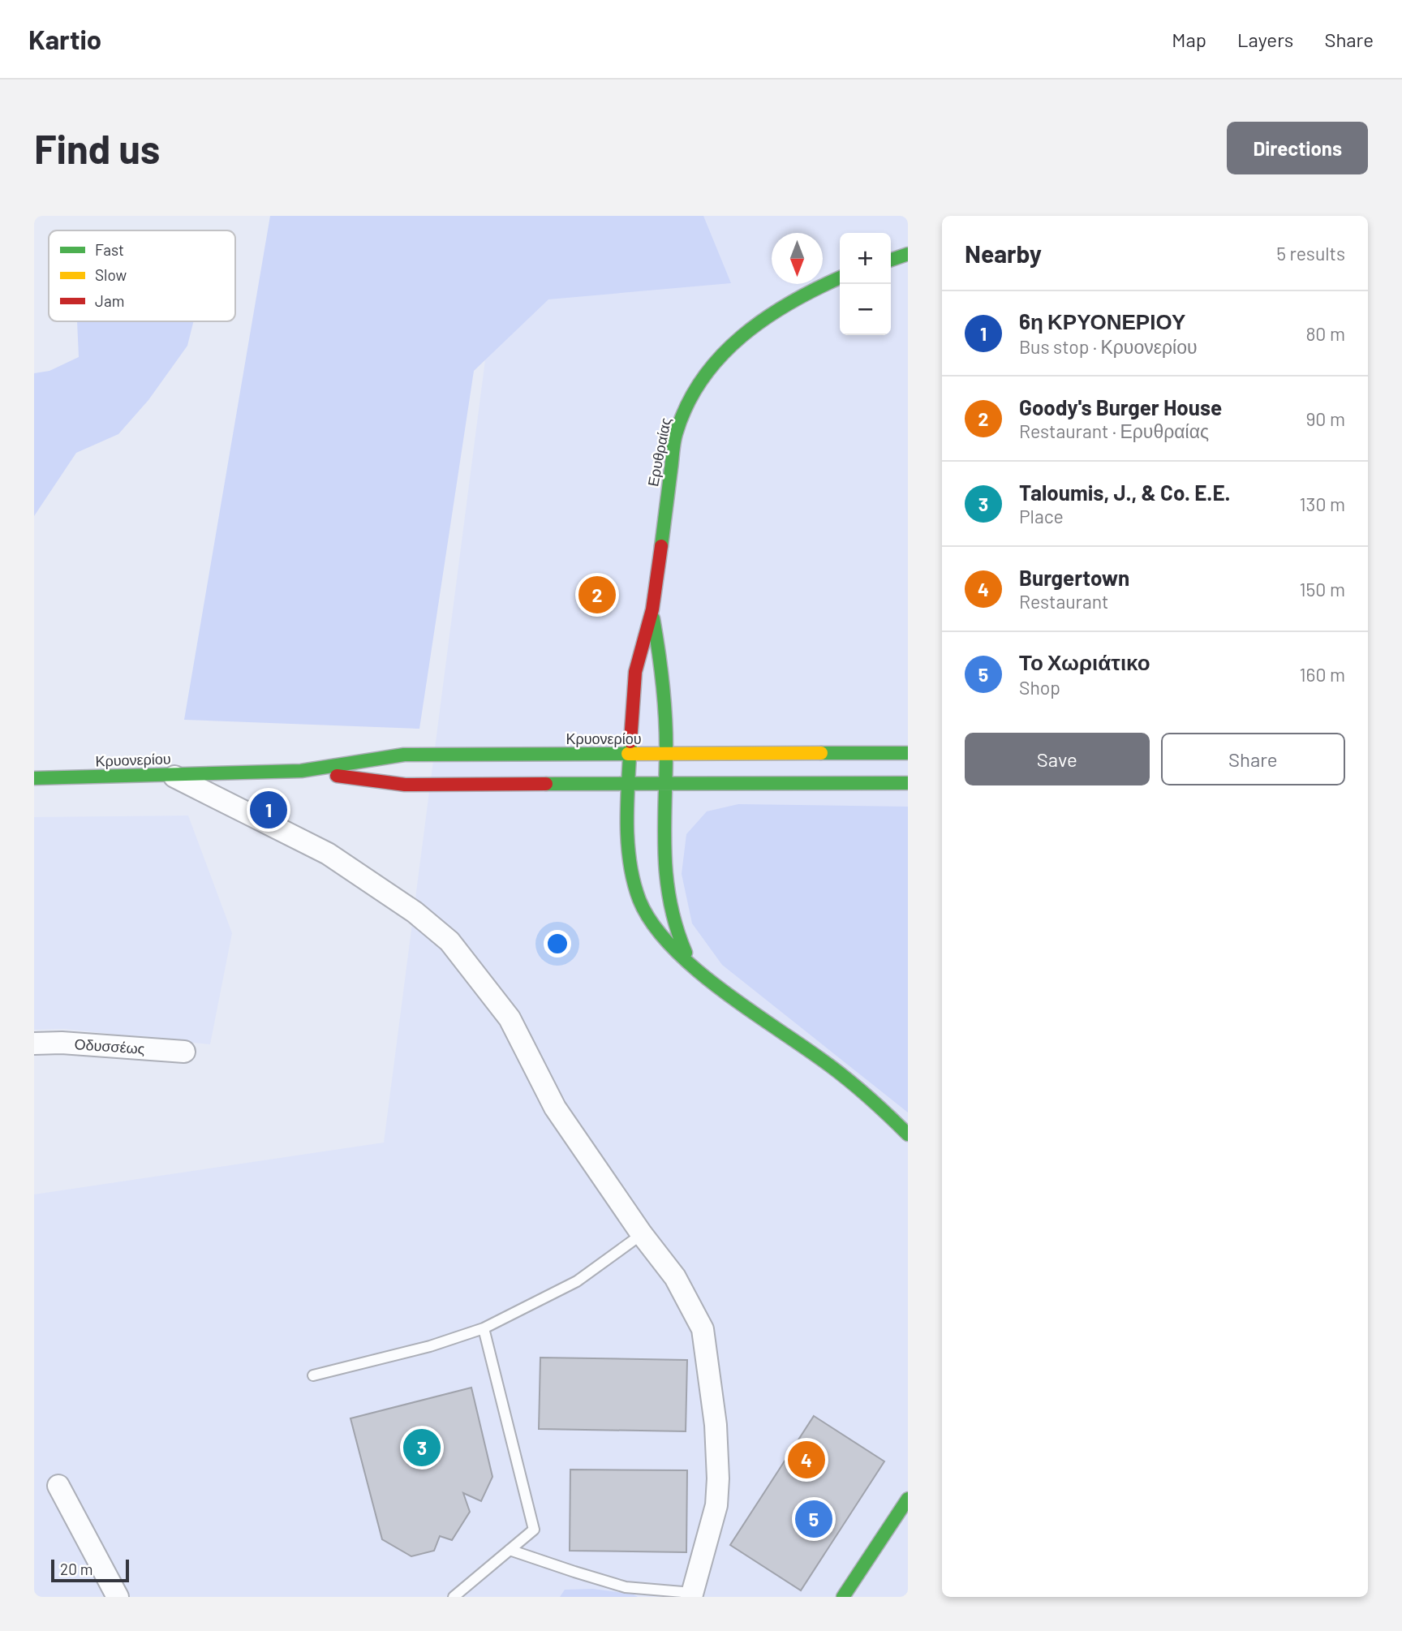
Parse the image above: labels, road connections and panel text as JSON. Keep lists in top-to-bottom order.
{
  "streets": {
    "main road": ["Ερυθραίας", "Κρυονερίου"],
    "street": ["Οδυσσέως"]
  },
  "crossings": [
    ["Ερυθραίας", "Κρυονερίου"]
  ],
  "legend": ["Fast", "Slow", "Jam"],
  "scale_bar": "20 m",
  "north": "bottom",
  "page": {
    "header": "Kartio",
    "nav": ["Map", "Layers", "Share"],
    "buttons": [
      "Directions",
      ["Save", "Share"]
    ],
    "title": "Find us",
    "heading": ["Nearby", "5 results"],
    "map_buttons": ["+", "−"],
    "list": [
      {
        "mark": "1",
        "name": "6η ΚΡΥΟΝΕΡΙΟΥ",
        "note": "Bus stop · Κρυονερίου",
        "value": "80 m"
      },
      {
        "mark": "2",
        "name": "Goody's Burger House",
        "note": "Restaurant · Ερυθραίας",
        "value": "90 m"
      },
      {
        "mark": "3",
        "name": "Taloumis, J., & Co. E.E.",
        "note": "Place",
        "value": "130 m"
      },
      {
        "mark": "4",
        "name": "Burgertown",
        "note": "Restaurant",
        "value": "150 m"
      },
      {
        "mark": "5",
        "name": "Το Χωριάτικο",
        "note": "Shop",
        "value": "160 m"
      }
    ],
    "pins": [
      "2",
      "1",
      "3",
      "4",
      "5"
    ],
    "scale": "20 m"
  }
}
